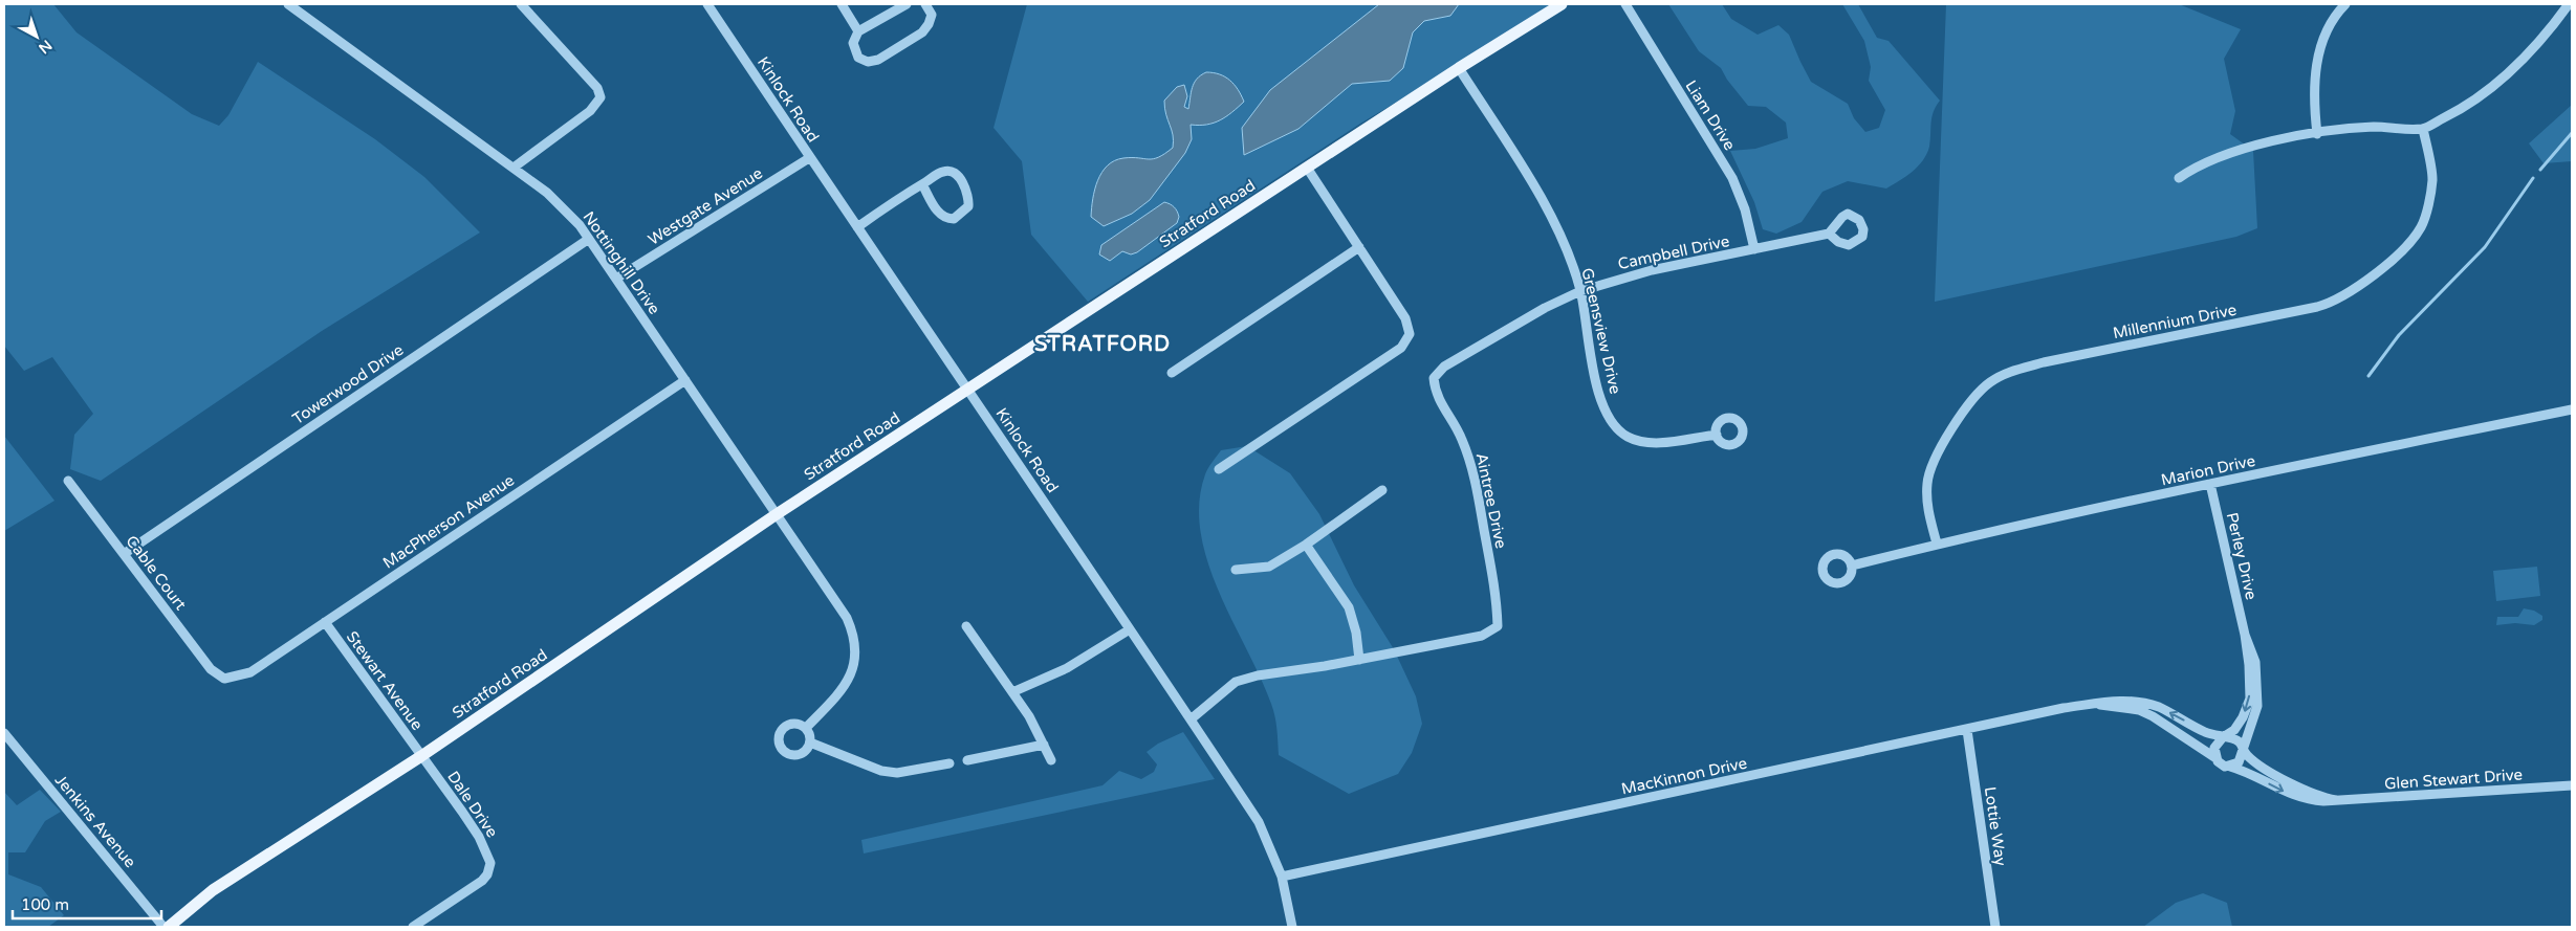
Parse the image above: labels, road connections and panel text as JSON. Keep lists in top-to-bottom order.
{
  "streets": {
    "main road": ["Stratford Road"],
    "street": [
      "Kinlock Road",
      "Liam Drive",
      "Westgate Avenue",
      "Campbell Drive",
      "Nottinghill Drive",
      "Millennium Drive",
      "Greensview Drive",
      "Towerwood Drive",
      "Marion Drive",
      "Aintree Drive",
      "MacPherson Avenue",
      "Perley Drive",
      "Cable Court",
      "Stewart Avenue",
      "MacKinnon Drive",
      "Glen Stewart Drive",
      "Dale Drive",
      "Jenkins Avenue",
      "Lottie Way"
    ]
  },
  "crossings": [
    ["Kinlock Road", "Westgate Avenue"],
    ["Kinlock Road", "Stratford Road"],
    ["Kinlock Road", "MacKinnon Drive"],
    ["Liam Drive", "Campbell Drive"],
    ["Westgate Avenue", "Nottinghill Drive"],
    ["Stratford Road", "Nottinghill Drive"],
    ["Stratford Road", "Greensview Drive"],
    ["Stratford Road", "Stewart Avenue"],
    ["Stratford Road", "Dale Drive"],
    ["Campbell Drive", "Greensview Drive"],
    ["Campbell Drive", "Aintree Drive"],
    ["Nottinghill Drive", "Towerwood Drive"],
    ["Nottinghill Drive", "MacPherson Avenue"],
    ["Millennium Drive", "Marion Drive"],
    ["Towerwood Drive", "Cable Court"],
    ["Marion Drive", "Perley Drive"],
    ["MacPherson Avenue", "Cable Court"],
    ["MacPherson Avenue", "Stewart Avenue"],
    ["Perley Drive", "MacKinnon Drive"],
    ["Perley Drive", "Glen Stewart Drive"],
    ["Stewart Avenue", "Dale Drive"],
    ["MacKinnon Drive", "Glen Stewart Drive"],
    ["MacKinnon Drive", "Lottie Way"]
  ],
  "districts": ["STRATFORD"],
  "scale_bar": "100 m",
  "north": "bottom right"
}
